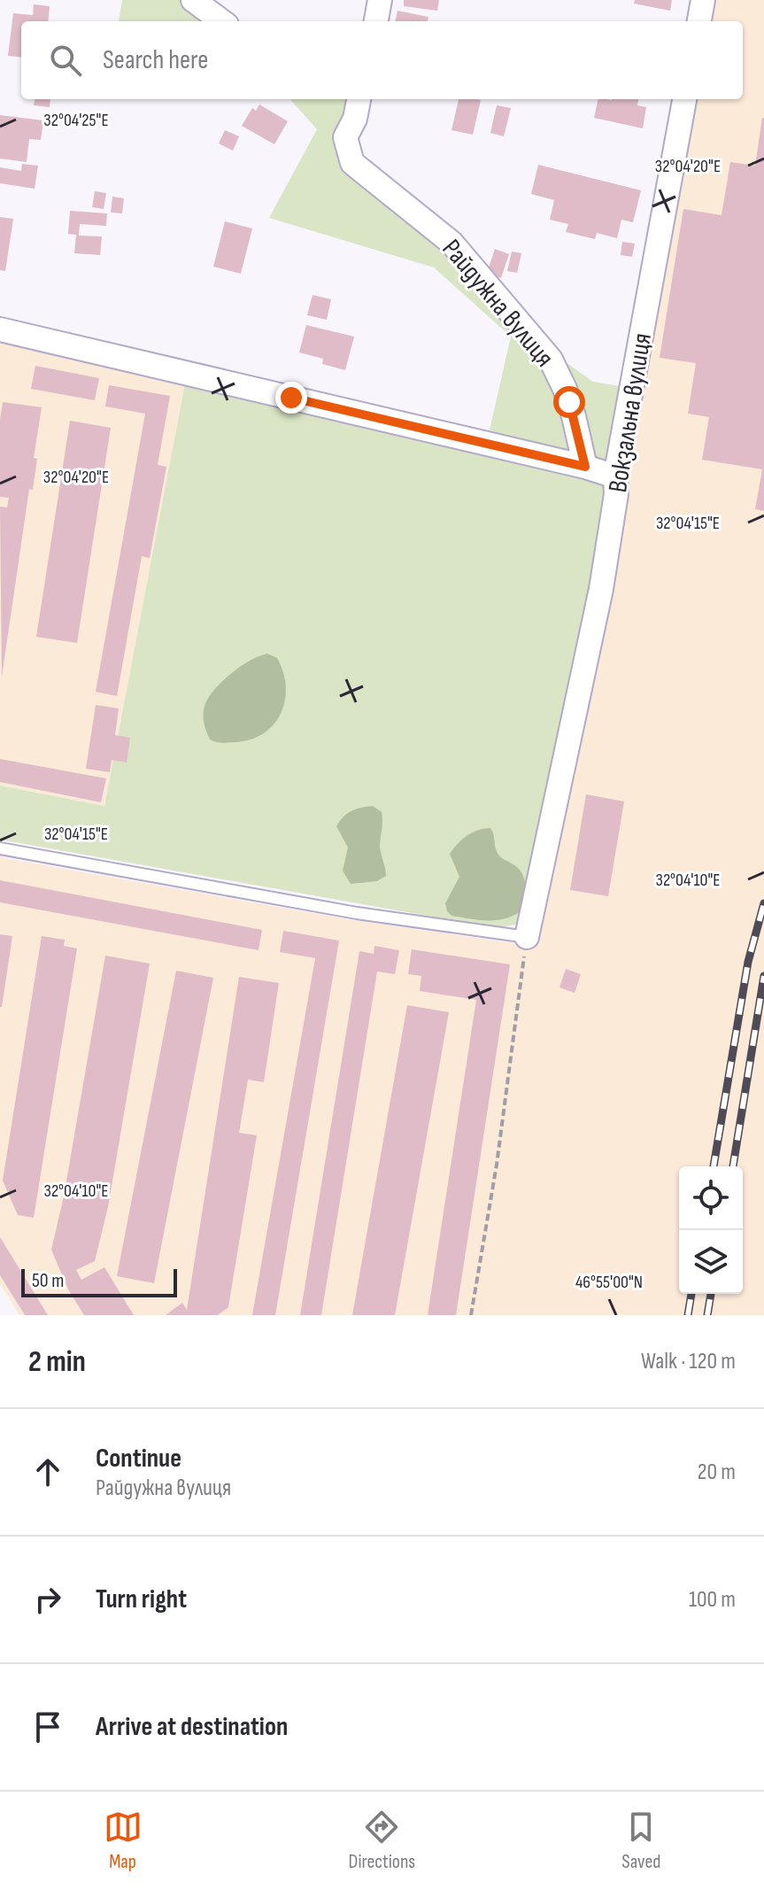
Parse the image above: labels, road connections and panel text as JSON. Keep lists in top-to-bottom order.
{
  "streets": {
    "street": ["Райдужна вулиця", "Вокзальна вулиця"]
  },
  "scale_bar": "50 m",
  "page": {
    "search": "Search here",
    "scale": "50 m",
    "heading": ["2 min", "Walk · 120 m"],
    "list": [
      ["Continue", "Райдужна вулиця", "20 m"],
      ["Turn right", "100 m"],
      "Arrive at destination"
    ],
    "nav": ["Map", "Directions", "Saved"]
  },
  "coordinates": [
    "32°04'25\"E",
    "32°04'20\"E",
    "32°04'15\"E",
    "32°04'10\"E",
    "46°55'00\"N"
  ]
}
